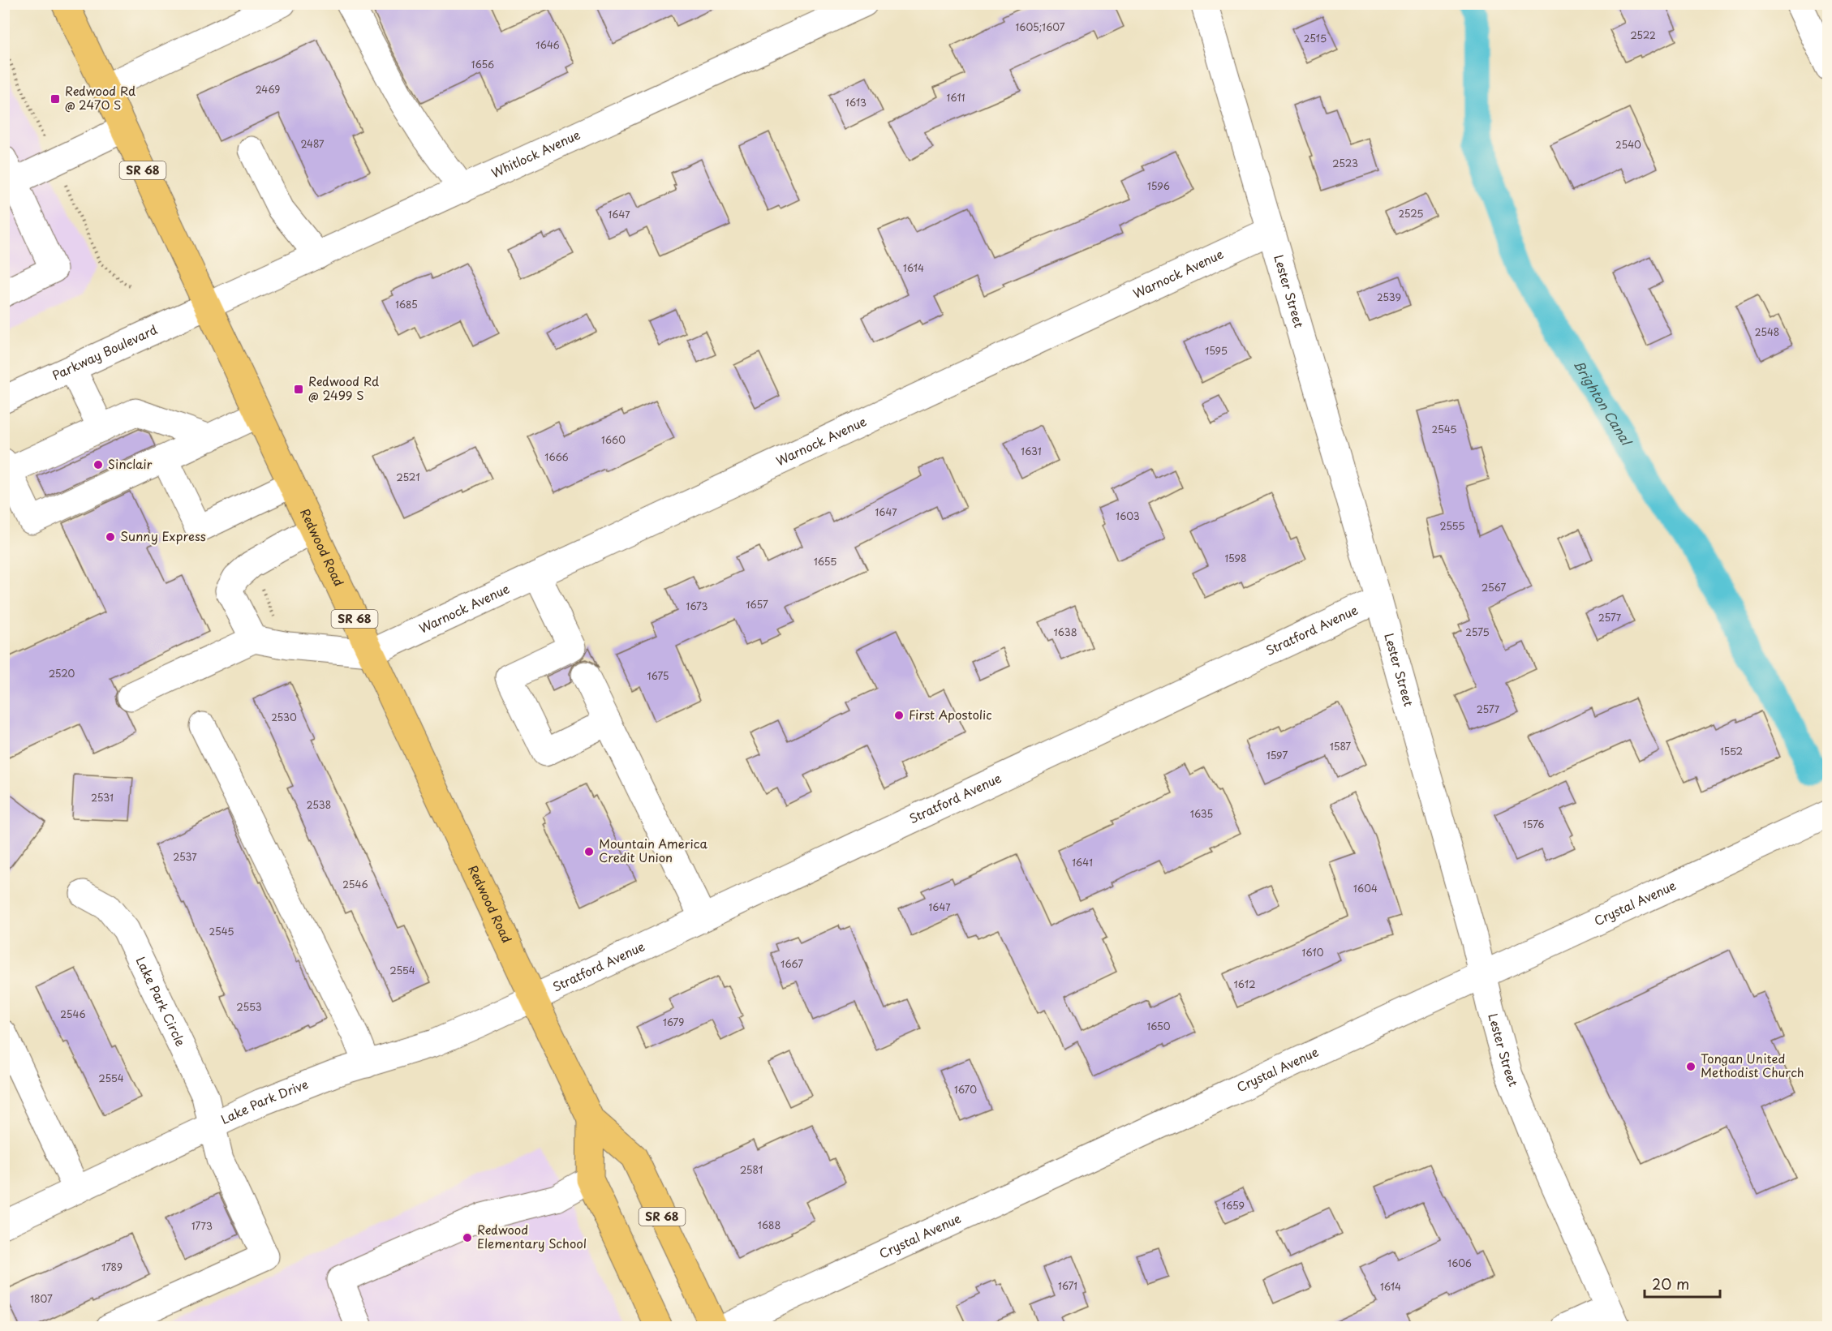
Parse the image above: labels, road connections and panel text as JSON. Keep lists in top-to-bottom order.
{
  "streets": {
    "main road": ["SR 68", "Redwood Road"],
    "street": [
      "Whitlock Avenue",
      "Warnock Avenue",
      "Lester Street",
      "Parkway Boulevard",
      "Stratford Avenue",
      "Crystal Avenue",
      "Lake Park Circle",
      "Lake Park Drive"
    ]
  },
  "crossings": [
    ["Whitlock Avenue", "Parkway Boulevard"],
    ["Whitlock Avenue", "Redwood Road"],
    ["Warnock Avenue", "Lester Street"],
    ["Warnock Avenue", "Redwood Road"],
    ["Lester Street", "Stratford Avenue"],
    ["Lester Street", "Crystal Avenue"],
    ["Parkway Boulevard", "Redwood Road"],
    ["Redwood Road", "Stratford Avenue"],
    ["Redwood Road", "Lake Park Drive"],
    ["Stratford Avenue", "Lake Park Drive"],
    ["Lake Park Circle", "Lake Park Drive"]
  ],
  "water": ["Brighton Canal"],
  "places": {
    "transit": ["Redwood Rd @ 2470 S", "Redwood Rd @ 2499 S"],
    "other": [
      "Sinclair",
      "Sunny Express",
      "First Apostolic",
      "Mountain America Credit Union",
      "Tongan United Methodist Church",
      "Redwood Elementary School"
    ]
  },
  "house_numbers": [
    "1605;1607",
    "2522",
    "2515",
    "1646",
    "1656",
    "2469",
    "1611",
    "1613",
    "2487",
    "2540",
    "2523",
    "1596",
    "2525",
    "1647",
    "1614",
    "2539",
    "1685",
    "2548",
    "1595",
    "2545",
    "1660",
    "1631",
    "1666",
    "2521",
    "1647",
    "1603",
    "2555",
    "1598",
    "1655",
    "2567",
    "1657",
    "1673",
    "2577",
    "1638",
    "2575",
    "2520",
    "1675",
    "2577",
    "2530",
    "1587",
    "1552",
    "1597",
    "2531",
    "2538",
    "1635",
    "1576",
    "2537",
    "1641",
    "2546",
    "1604",
    "1647",
    "2545",
    "1610",
    "1667",
    "2554",
    "1612",
    "2553",
    "2546",
    "1679",
    "1650",
    "2554",
    "1670",
    "2581",
    "1659",
    "1688",
    "1773",
    "1606",
    "1789",
    "1671",
    "1614",
    "1807"
  ],
  "scale_bar": "20 m"
}
